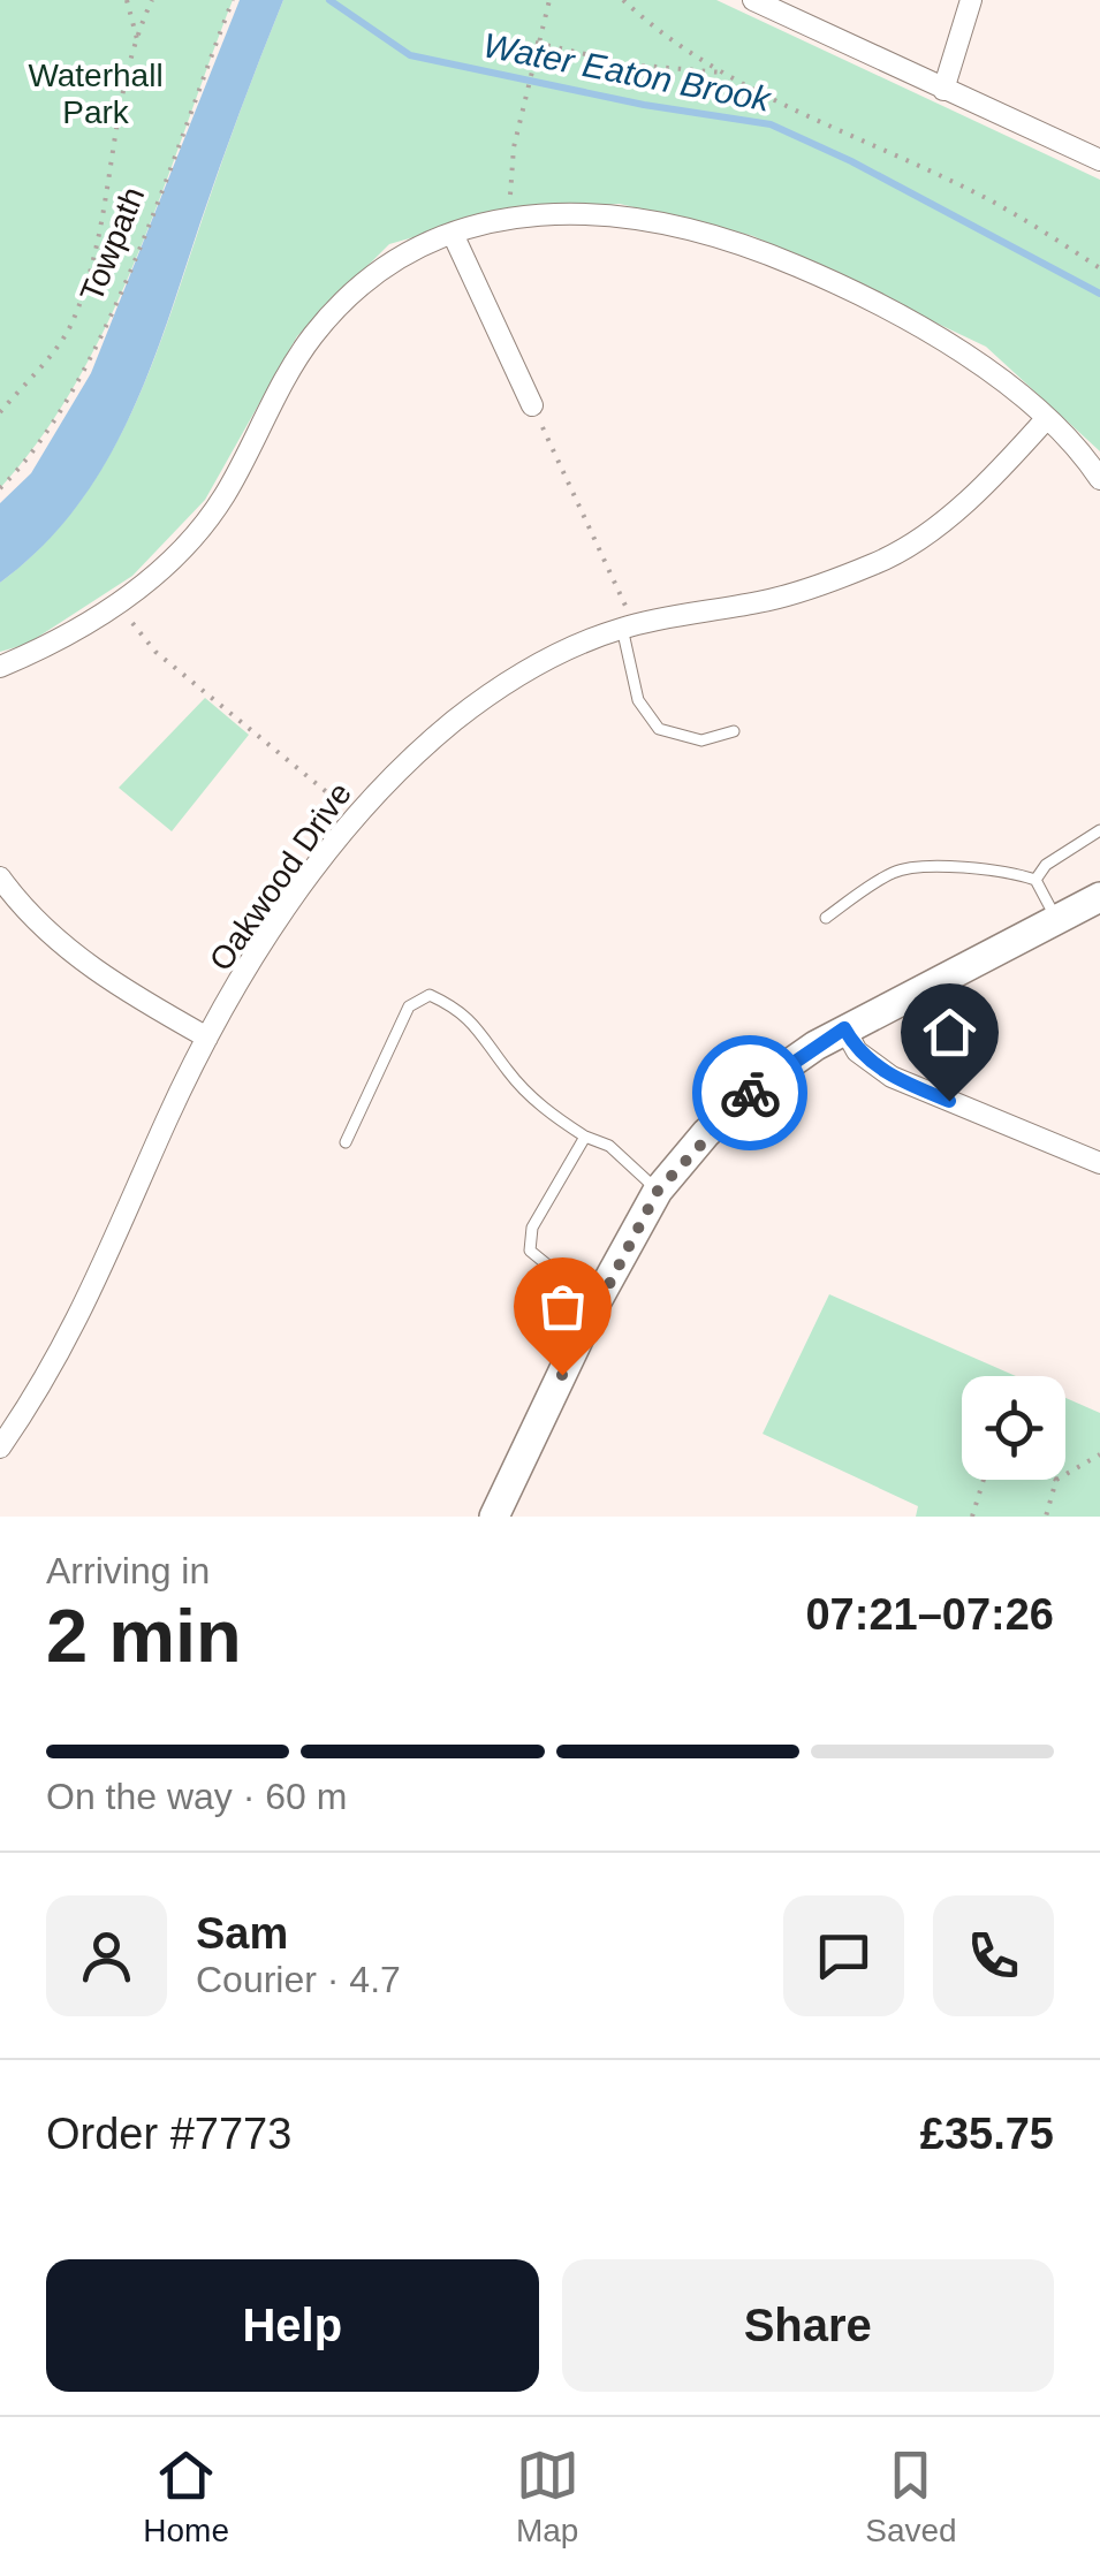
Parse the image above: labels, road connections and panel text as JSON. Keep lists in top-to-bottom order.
{
  "streets": {
    "street": ["Oakwood Drive"],
    "path": ["Towpath"]
  },
  "water": ["Water Eaton Brook"],
  "parks": ["Waterhall Park"],
  "page": {
    "heading": ["2 min", "Arriving in", "07:21–07:26"],
    "panel": [
      "Sam",
      "Courier · 4.7",
      "Order #7773",
      "£35.75"
    ],
    "bar": "On the way · 60 m",
    "buttons": ["Help", "Share"],
    "tabs": ["Home", "Map", "Saved"]
  }
}
